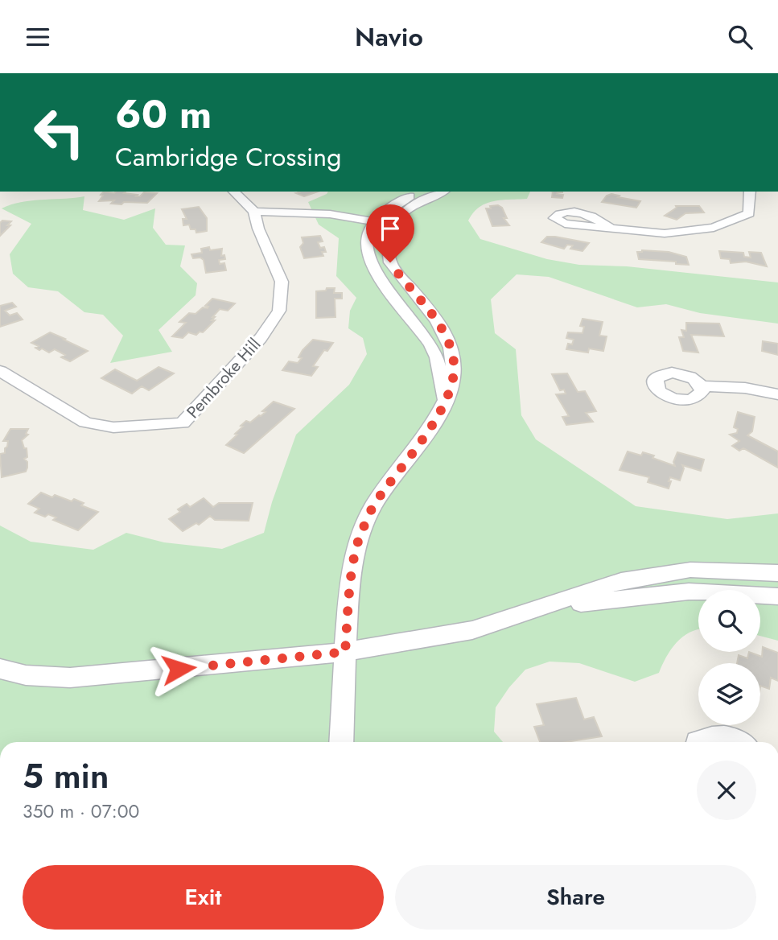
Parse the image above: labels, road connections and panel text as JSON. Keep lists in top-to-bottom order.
{
  "streets": {
    "street": ["Pembroke Hill"]
  },
  "page": {
    "header": "Navio",
    "turn": ["60 m", "Cambridge Crossing"],
    "heading": ["5 min", "350 m · 07:00"],
    "buttons": ["Exit", "Share"]
  }
}
